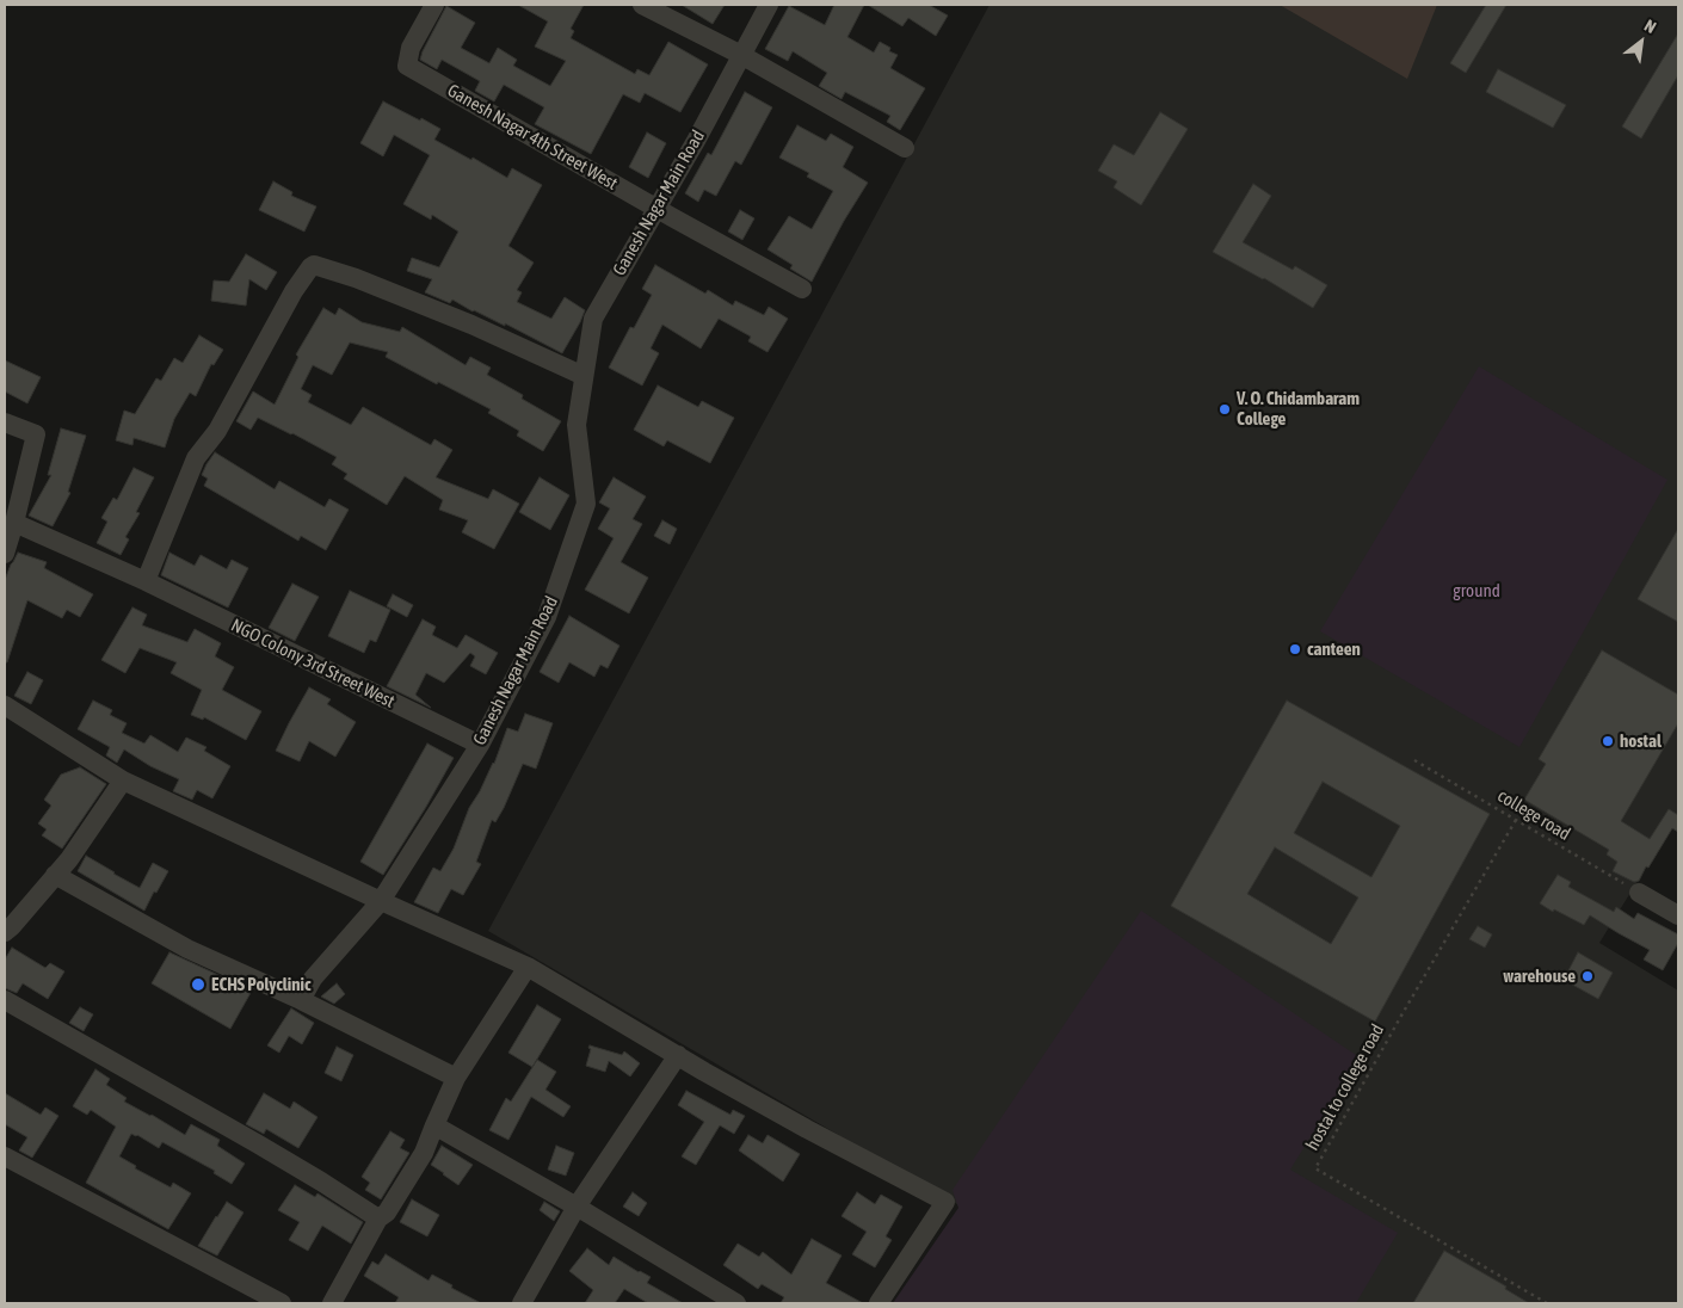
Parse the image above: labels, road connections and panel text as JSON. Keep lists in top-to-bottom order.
{
  "streets": {
    "street": ["Ganesh Nagar 4th Street West", "Ganesh Nagar Main Road", "NGO Colony 3rd Street West"],
    "path": ["college road", "hostal to college road"]
  },
  "crossings": [
    ["Ganesh Nagar 4th Street West", "Ganesh Nagar Main Road"],
    ["Ganesh Nagar Main Road", "NGO Colony 3rd Street West"],
    ["college road", "hostal to college road"]
  ],
  "parks": ["ground"],
  "places": [
    "V. O. Chidambaram College",
    "canteen",
    "hostal",
    "warehouse",
    "ECHS Polyclinic"
  ],
  "north": "top right"
}
